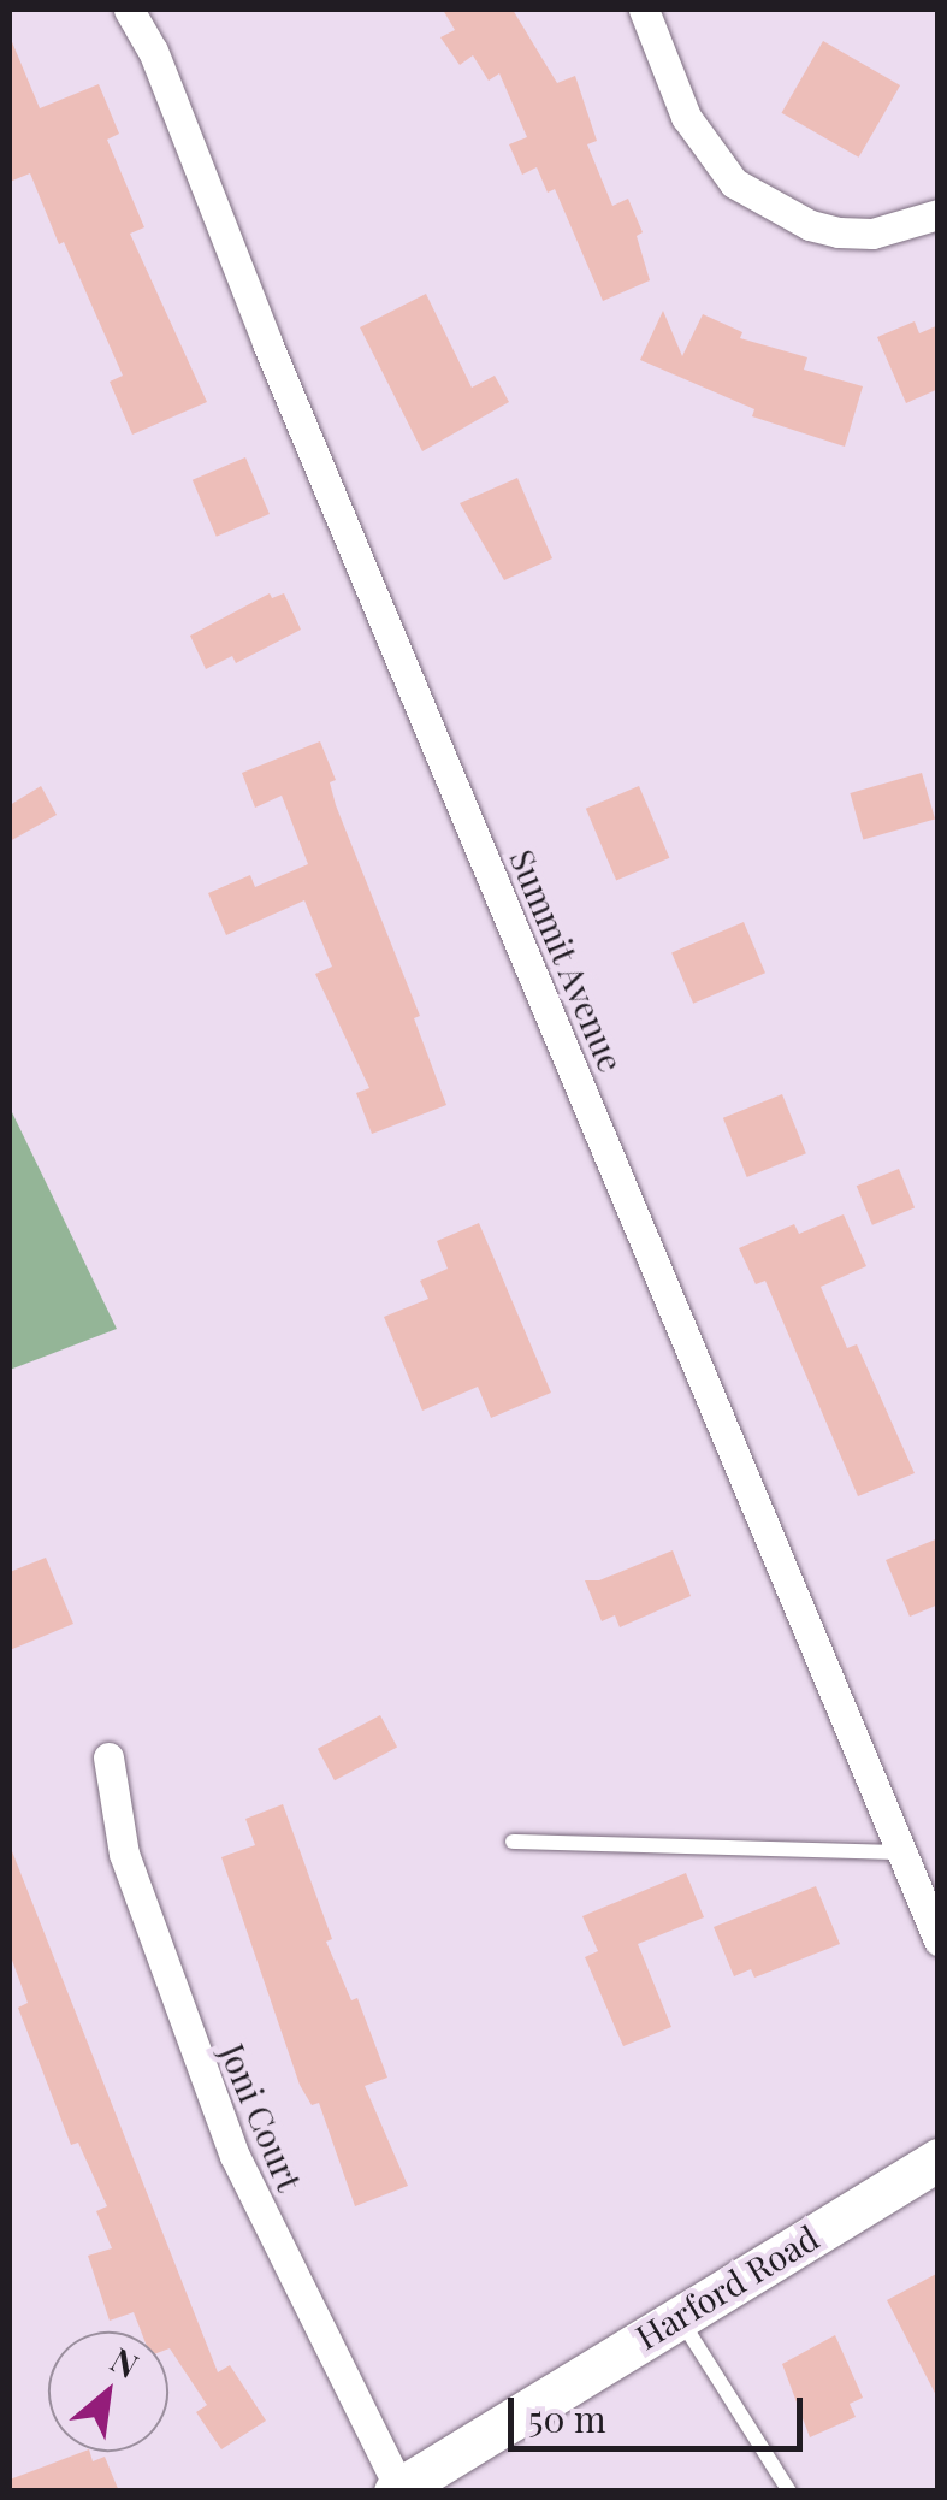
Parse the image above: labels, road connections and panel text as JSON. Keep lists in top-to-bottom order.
{
  "streets": {
    "main road": ["Harford Road"],
    "street": ["Summit Avenue", "Joni Court"]
  },
  "crossings": [
    ["Joni Court", "Harford Road"]
  ],
  "scale_bar": "50 m",
  "north": "top right"
}
